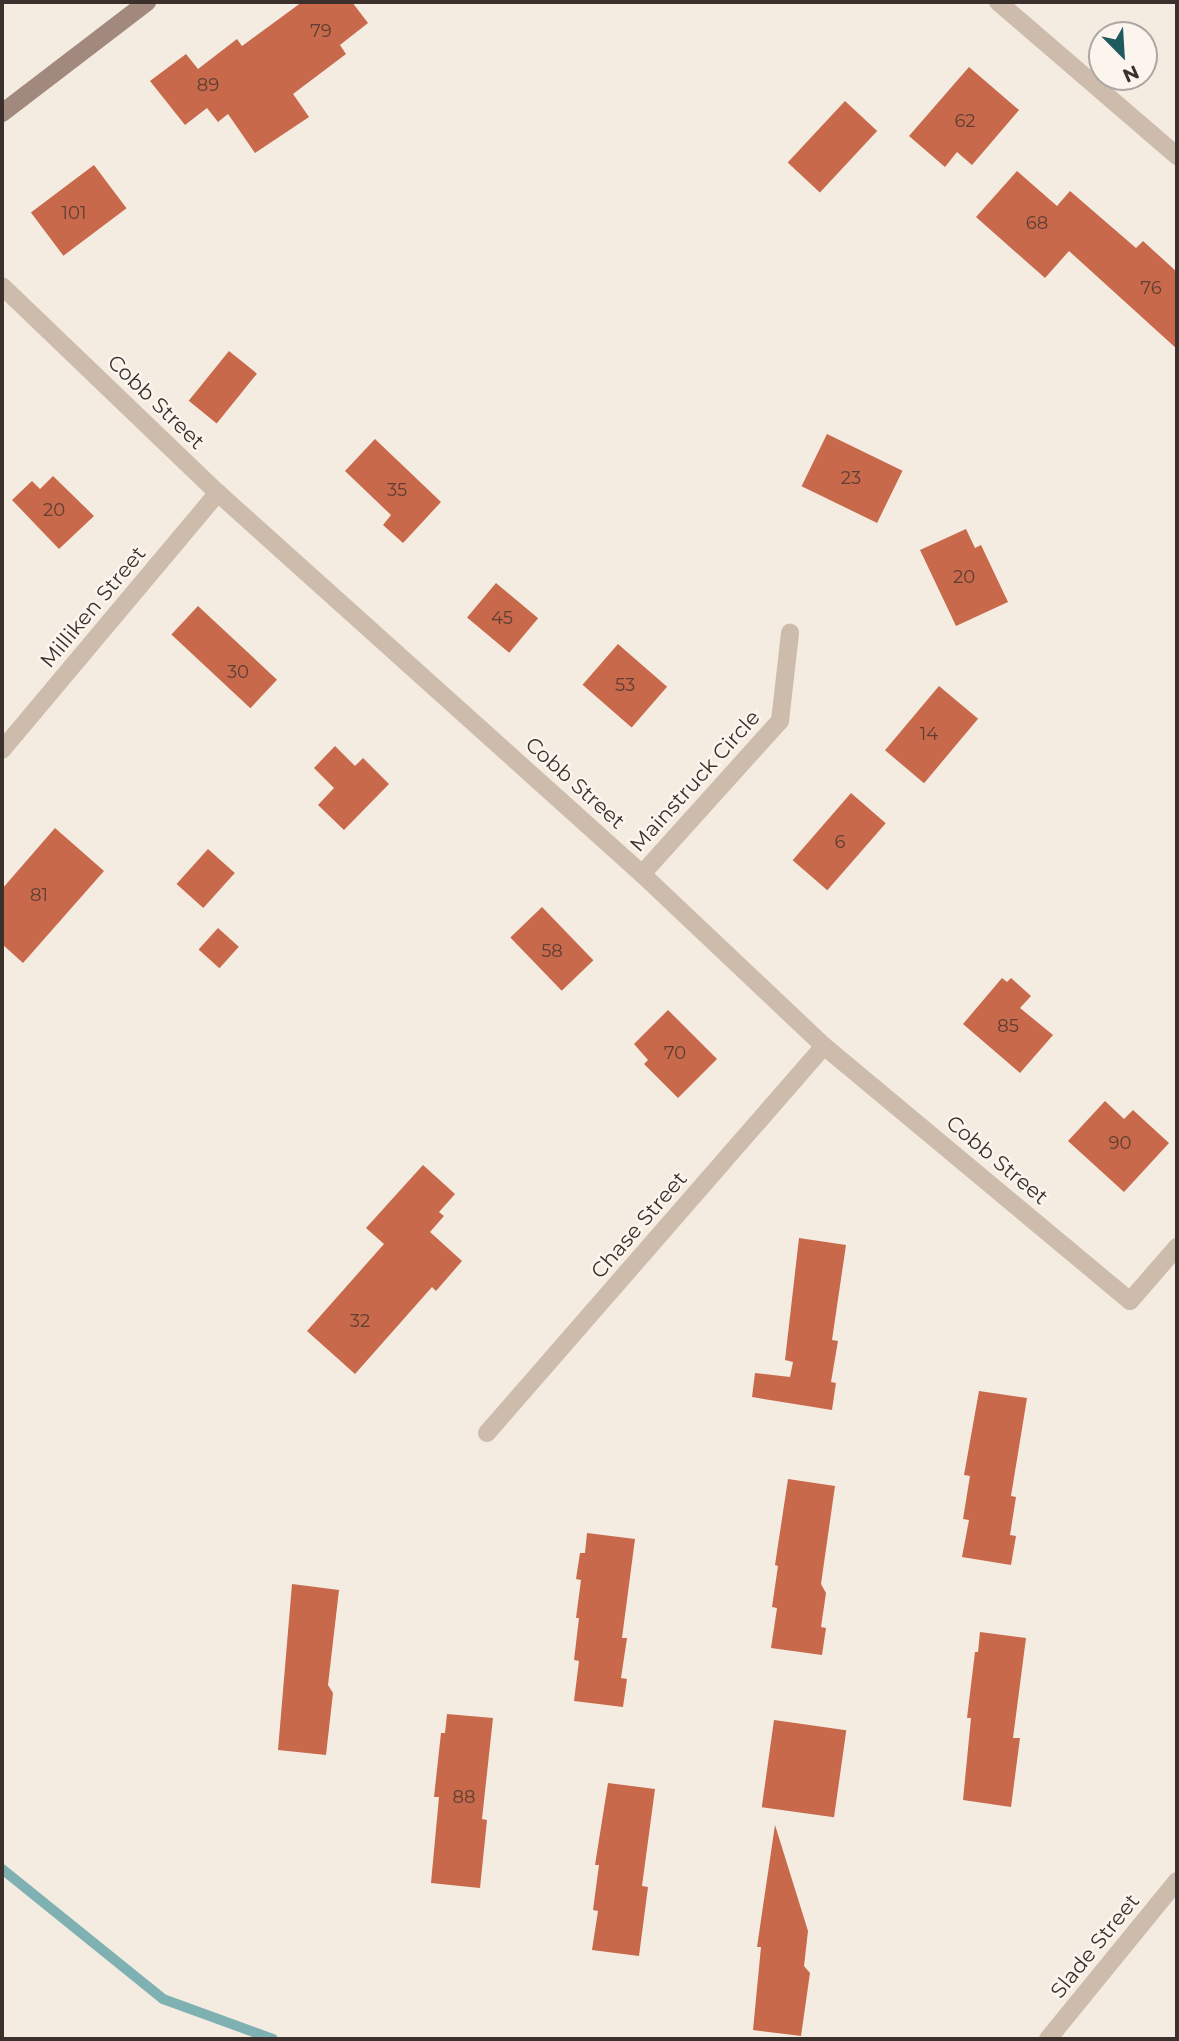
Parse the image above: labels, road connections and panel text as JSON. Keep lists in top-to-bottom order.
{
  "streets": {
    "street": [
      "Cobb Street",
      "Milliken Street",
      "Mainstruck Circle",
      "Chase Street",
      "Slade Street"
    ]
  },
  "crossings": [
    ["Cobb Street", "Milliken Street"],
    ["Cobb Street", "Mainstruck Circle"],
    ["Cobb Street", "Chase Street"]
  ],
  "house_numbers": [
    "79",
    "89",
    "62",
    "101",
    "68",
    "76",
    "23",
    "35",
    "20",
    "20",
    "45",
    "30",
    "53",
    "14",
    "6",
    "81",
    "58",
    "85",
    "70",
    "90",
    "32",
    "88"
  ],
  "north": "bottom right"
}
